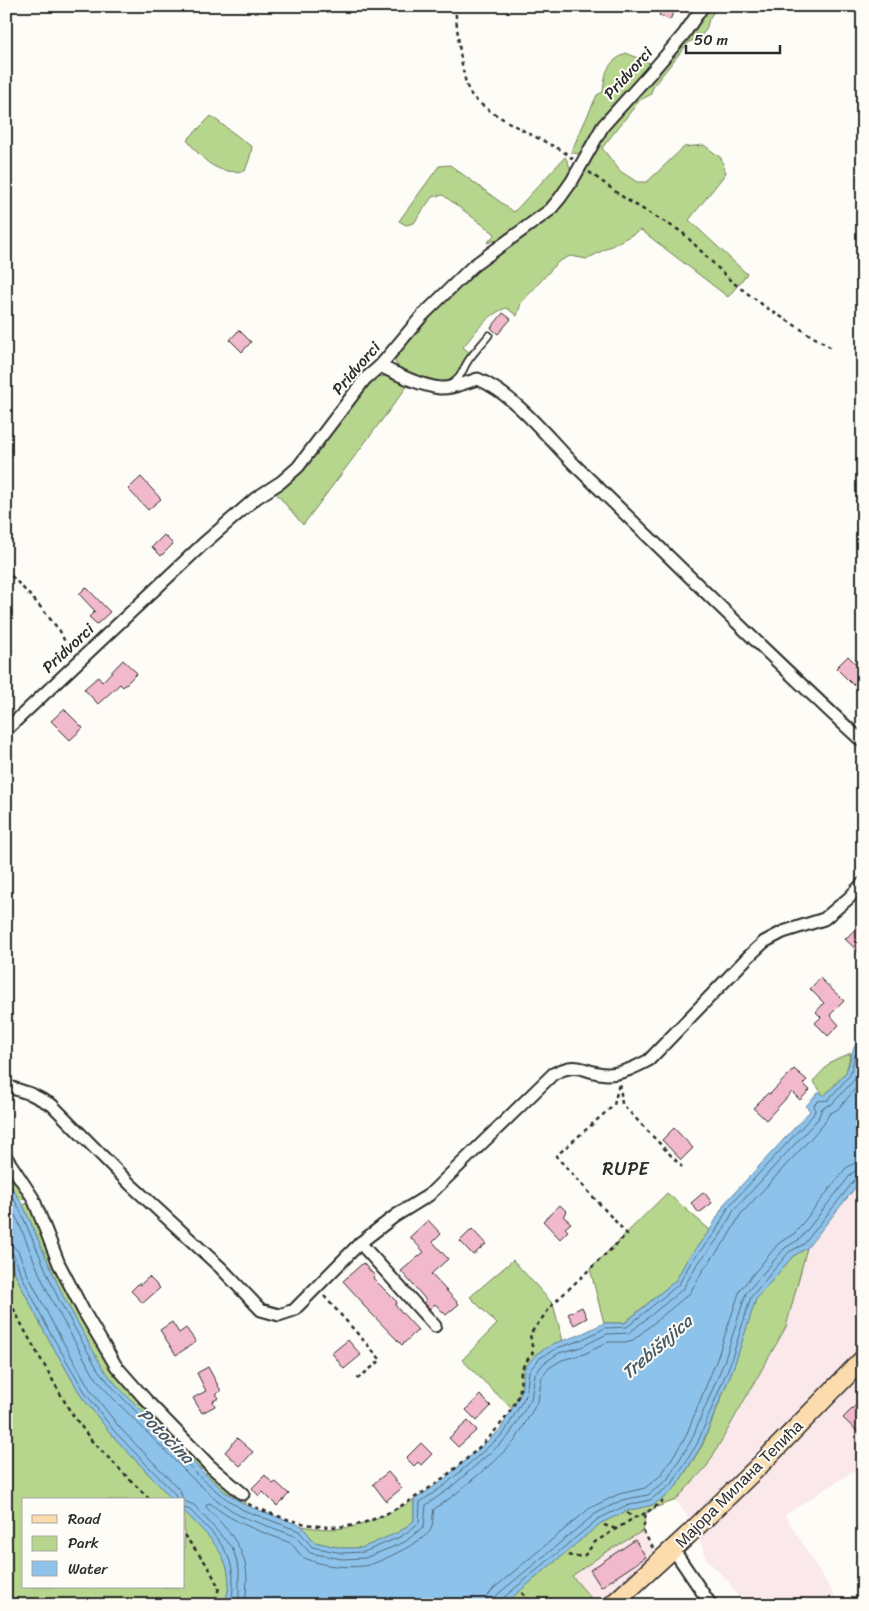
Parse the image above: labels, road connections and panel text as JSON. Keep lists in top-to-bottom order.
{
  "streets": {
    "main road": ["Мајора Милана Тепића"],
    "street": ["Pridvorci"]
  },
  "districts": ["RUPE"],
  "water": ["Trebišnjica", "Potočina"],
  "legend": ["Road", "Park", "Water"],
  "scale_bar": "50 m"
}
